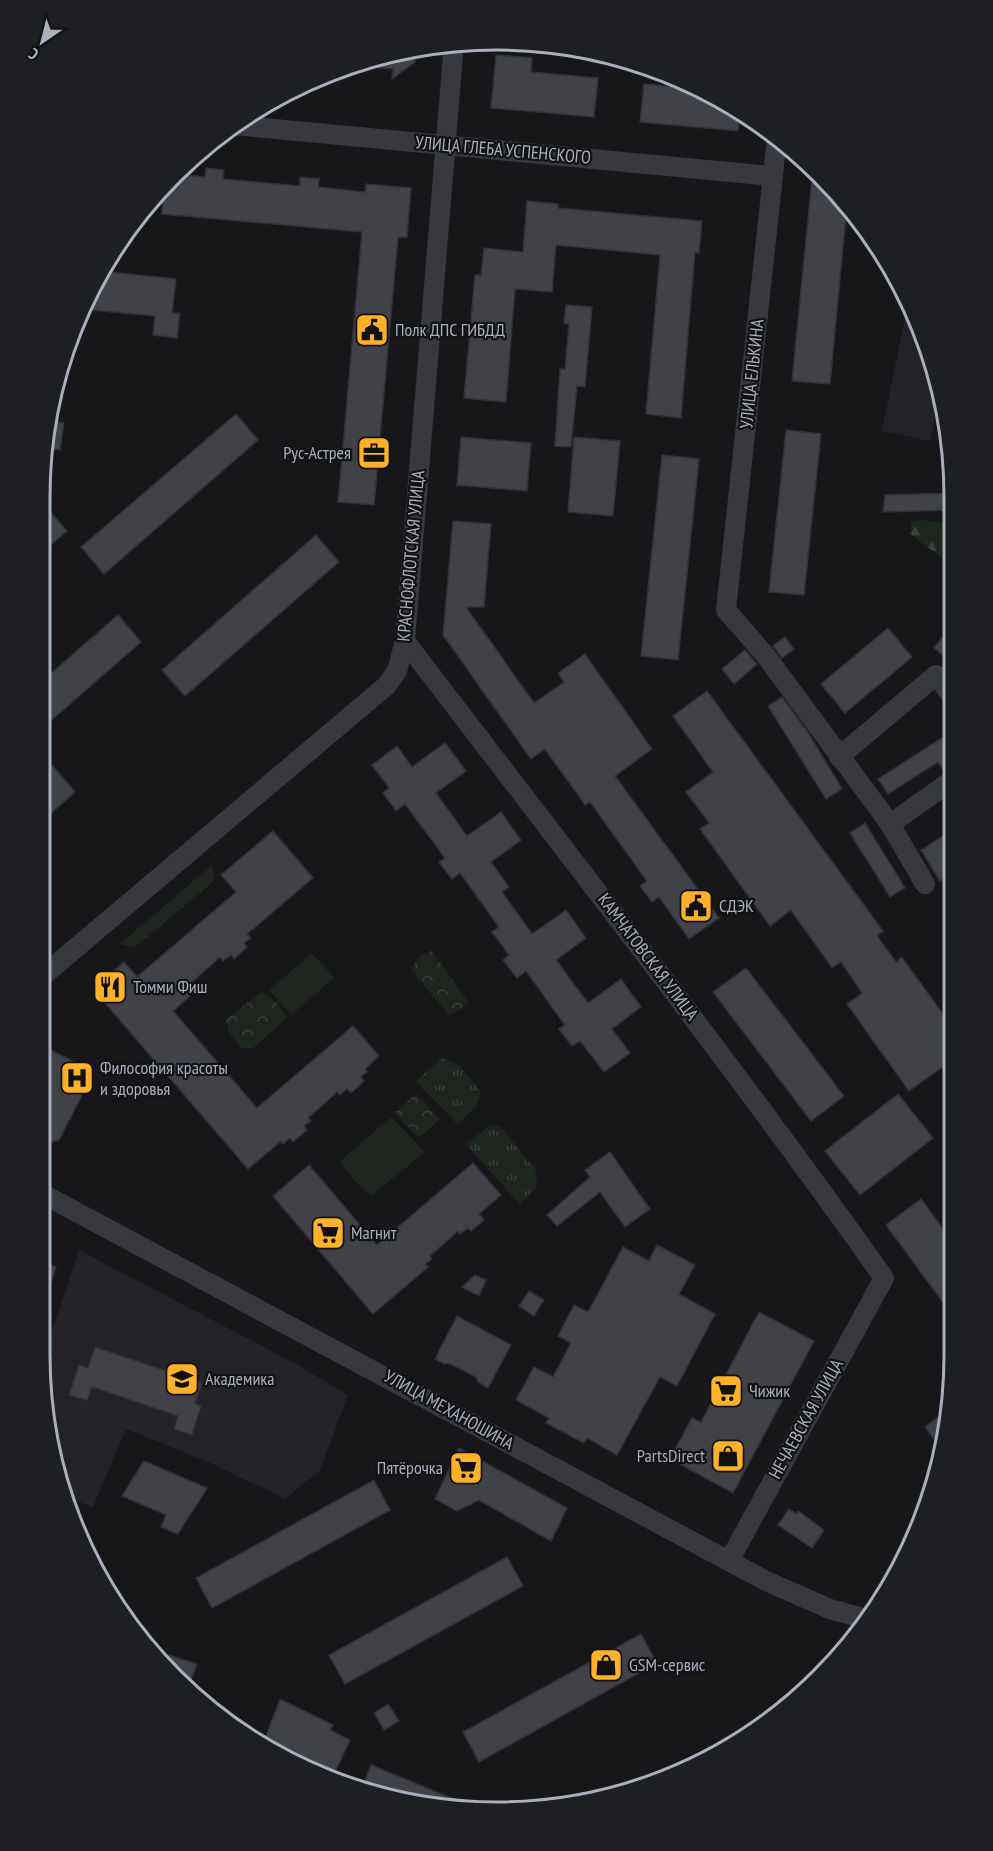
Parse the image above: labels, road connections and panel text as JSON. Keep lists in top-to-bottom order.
{
  "streets": {
    "street": [
      "УЛИЦА ГЛЕБА УСПЕНСКОГО",
      "УЛИЦА ЕЛЬКИНА",
      "КРАСНОФЛОТСКАЯ УЛИЦА",
      "КАМЧАТОВСКАЯ УЛИЦА",
      "УЛИЦА МЕХАНОШИНА",
      "НЕЧАЕВСКАЯ УЛИЦА"
    ]
  },
  "crossings": [
    ["УЛИЦА ГЛЕБА УСПЕНСКОГО", "УЛИЦА ЕЛЬКИНА"],
    ["УЛИЦА ГЛЕБА УСПЕНСКОГО", "КРАСНОФЛОТСКАЯ УЛИЦА"],
    ["КРАСНОФЛОТСКАЯ УЛИЦА", "КАМЧАТОВСКАЯ УЛИЦА"],
    ["КАМЧАТОВСКАЯ УЛИЦА", "НЕЧАЕВСКАЯ УЛИЦА"],
    ["УЛИЦА МЕХАНОШИНА", "НЕЧАЕВСКАЯ УЛИЦА"]
  ],
  "places": {
    "public building": ["Полк ДПС ГИБДД", "СДЭК"],
    "office": ["Рус-Астрея"],
    "restaurant": ["Томми Фиш"],
    "hospital": ["Философия красоты и здоровья"],
    "supermarket": ["Магнит", "Чижик", "Пятёрочка"],
    "school or university": ["Академика"],
    "shop": ["PartsDirect", "GSM-сервис"]
  },
  "north": "bottom left"
}
